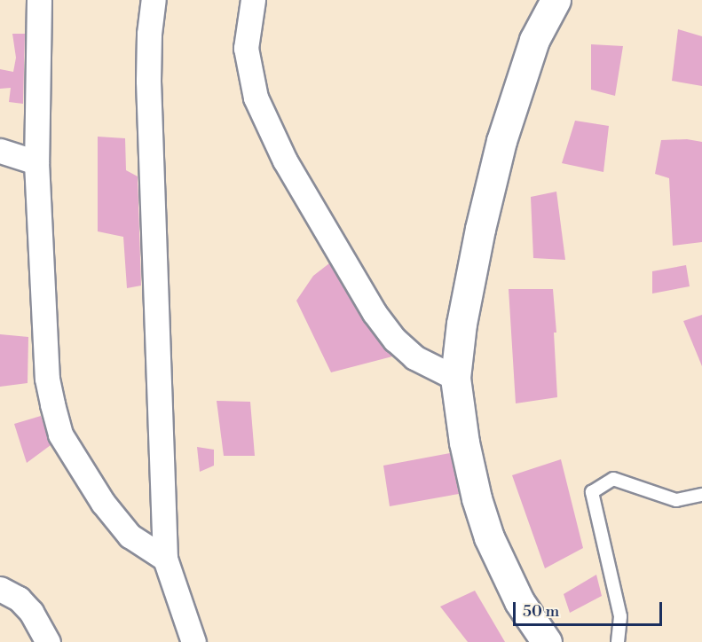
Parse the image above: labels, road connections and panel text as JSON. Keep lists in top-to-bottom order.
{
  "scale_bar": "50 m"
}
